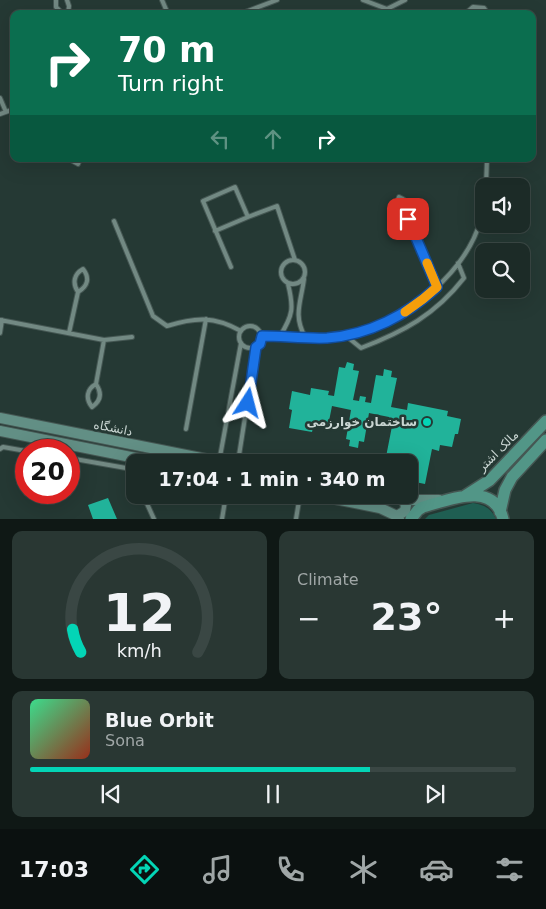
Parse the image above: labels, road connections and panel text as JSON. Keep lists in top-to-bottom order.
{
  "streets": {
    "main road": ["دانشگاه", "مالک اشتر"]
  },
  "places": ["ساختمان خوارزمی"],
  "page": {
    "turn": ["70 m", "Turn right"],
    "limit": "20",
    "trip": "17:04 · 1 min · 340 m",
    "tile": "Climate",
    "heat": ["−", "23°", "+"],
    "song": ["Blue Orbit", "Sona"],
    "tabs": "17:03",
    "gauge": ["12", "km/h"]
  }
}
